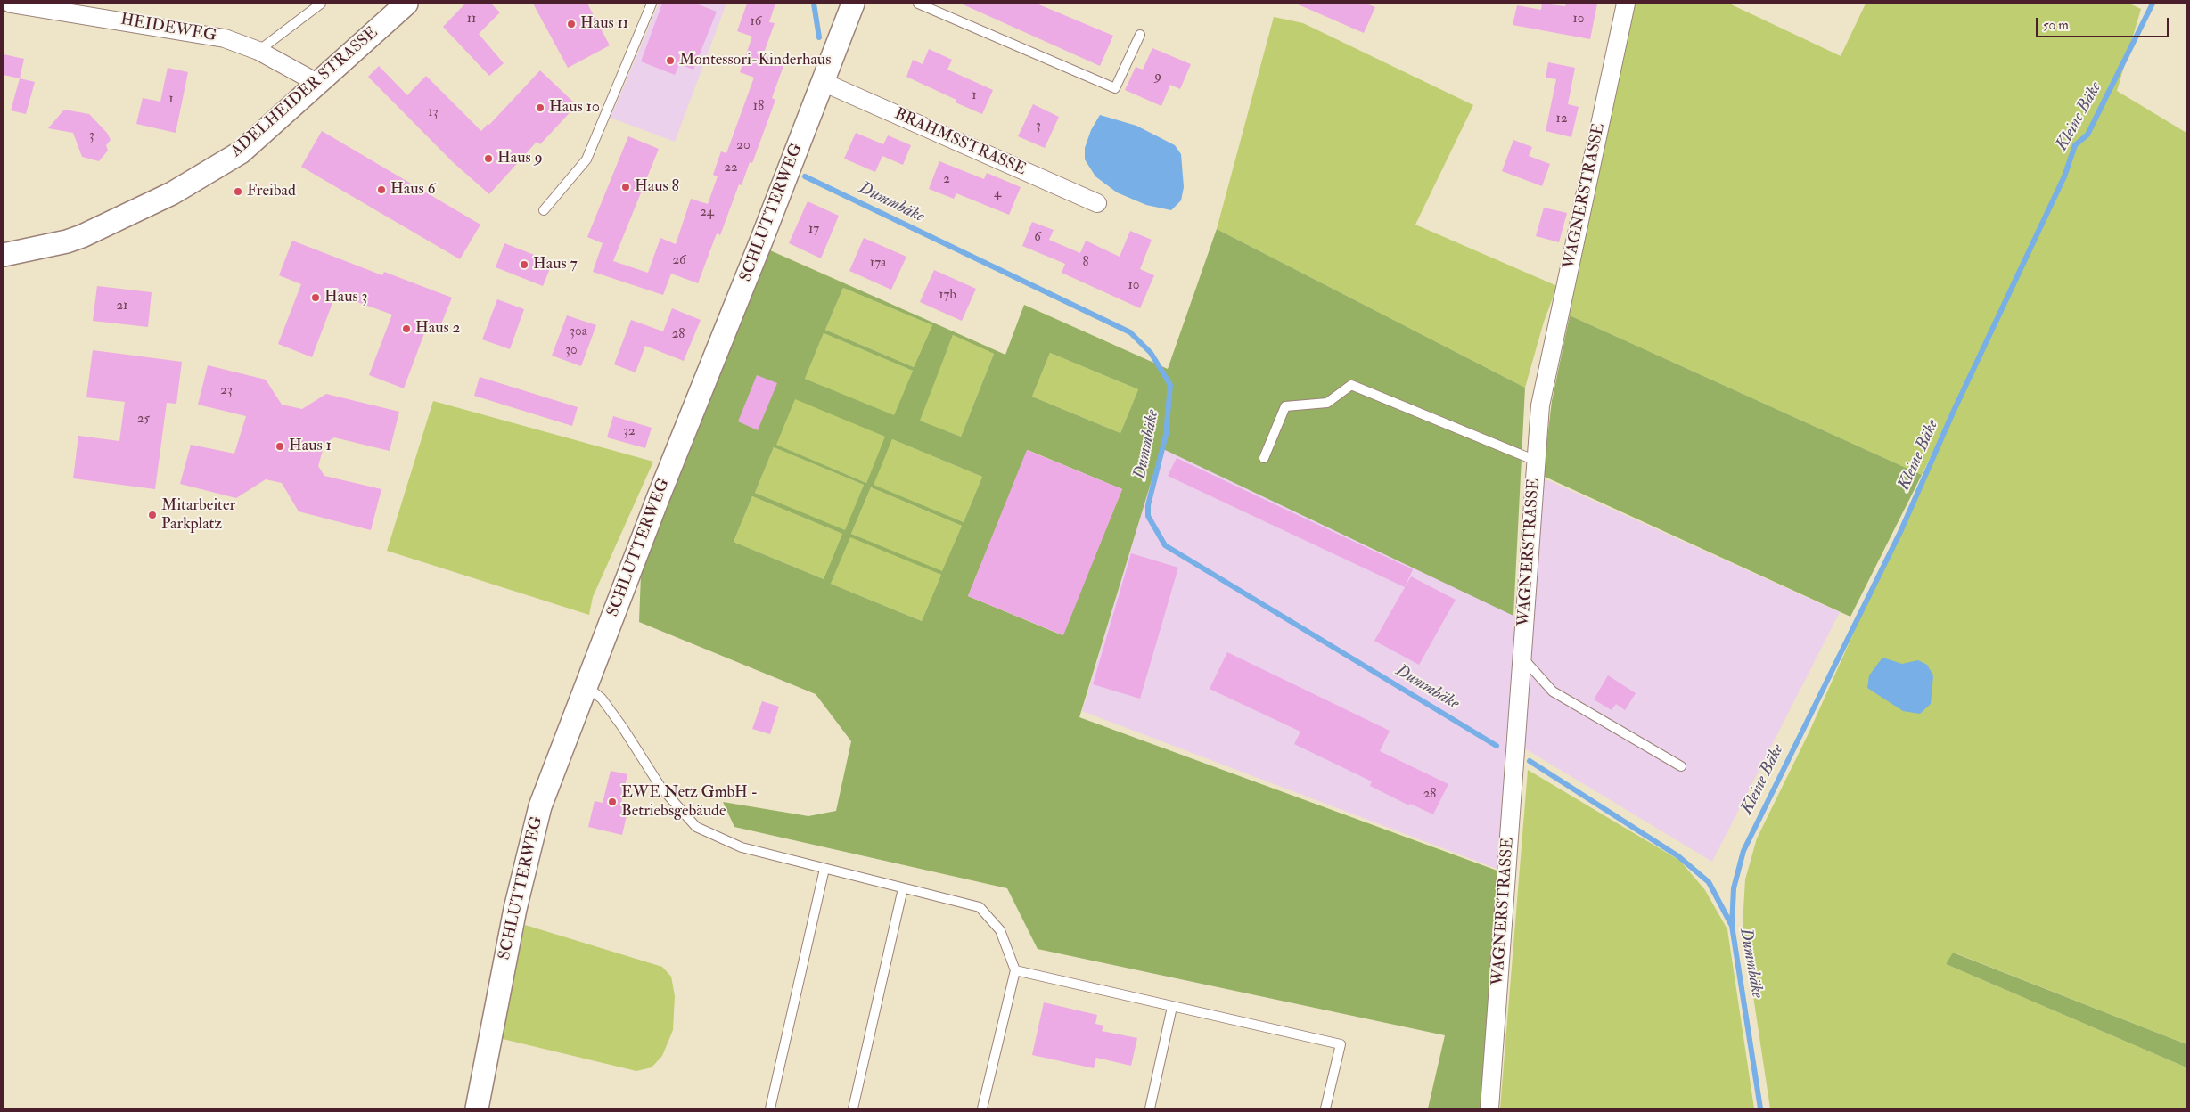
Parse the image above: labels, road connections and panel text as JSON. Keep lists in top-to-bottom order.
{
  "streets": {
    "street": [
      "HEIDEWEG",
      "ADELHEIDER STRASSE",
      "BRAHMSSTRASSE",
      "WAGNERSTRASSE",
      "SCHLUTTERWEG"
    ]
  },
  "crossings": [
    ["HEIDEWEG", "ADELHEIDER STRASSE"],
    ["BRAHMSSTRASSE", "SCHLUTTERWEG"]
  ],
  "water": ["Kleine Bäke", "Dummbäke"],
  "places": [
    "Haus 11",
    "Montessori-Kinderhaus",
    "Haus 10",
    "Haus 9",
    "Haus 8",
    "Haus 6",
    "Freibad",
    "Haus 7",
    "Haus 3",
    "Haus 2",
    "Haus 1",
    "Mitarbeiter Parkplatz",
    "EWE Netz GmbH - Betriebsgebäude"
  ],
  "house_numbers": [
    "11",
    "10",
    "16",
    "9",
    "1",
    "1",
    "18",
    "13",
    "12",
    "3",
    "3",
    "20",
    "22",
    "2",
    "4",
    "24",
    "17",
    "6",
    "26",
    "8",
    "17a",
    "10",
    "17b",
    "21",
    "30a",
    "28",
    "30",
    "23",
    "25",
    "32",
    "28"
  ],
  "scale_bar": "50 m"
}
